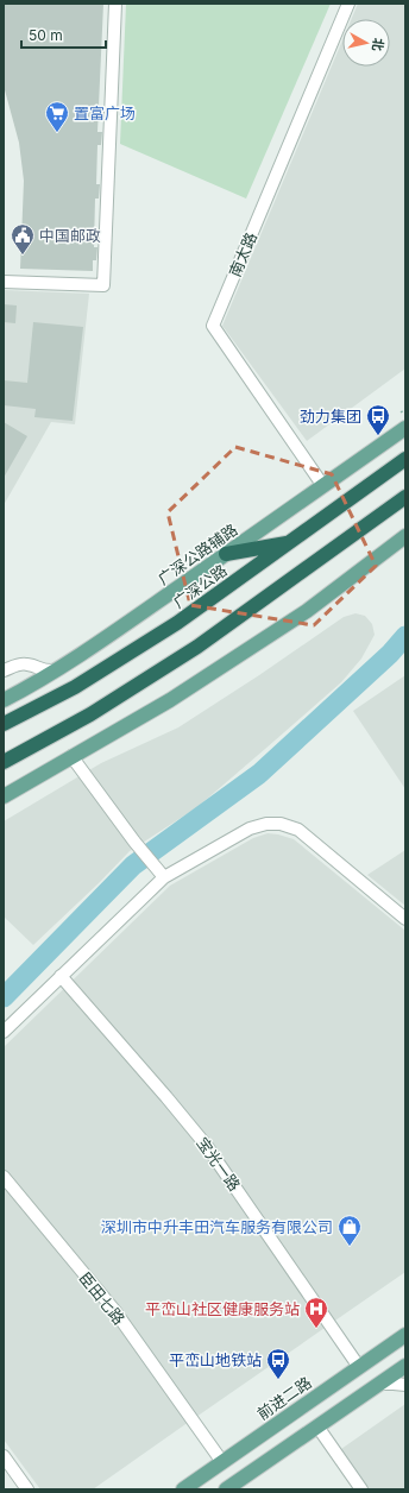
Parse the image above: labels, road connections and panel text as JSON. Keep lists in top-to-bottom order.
{
  "streets": {
    "highway": ["广深公路"],
    "main road": ["广深公路辅路", "前进二路"],
    "street": ["南太路", "宝光一路", "臣田七路"]
  },
  "crossings": [
    ["南太路", "广深公路辅路"],
    ["宝光一路", "前进二路"],
    ["臣田七路", "前进二路"]
  ],
  "places": {
    "supermarket": ["置富广场"],
    "public building": ["中国邮政"],
    "bus stop": ["劲力集团", "平峦山地铁站"],
    "shop": ["深圳市中升丰田汽车服务有限公司"],
    "hospital": ["平峦山社区健康服务站"]
  },
  "scale_bar": "50 m",
  "north": "right"
}
